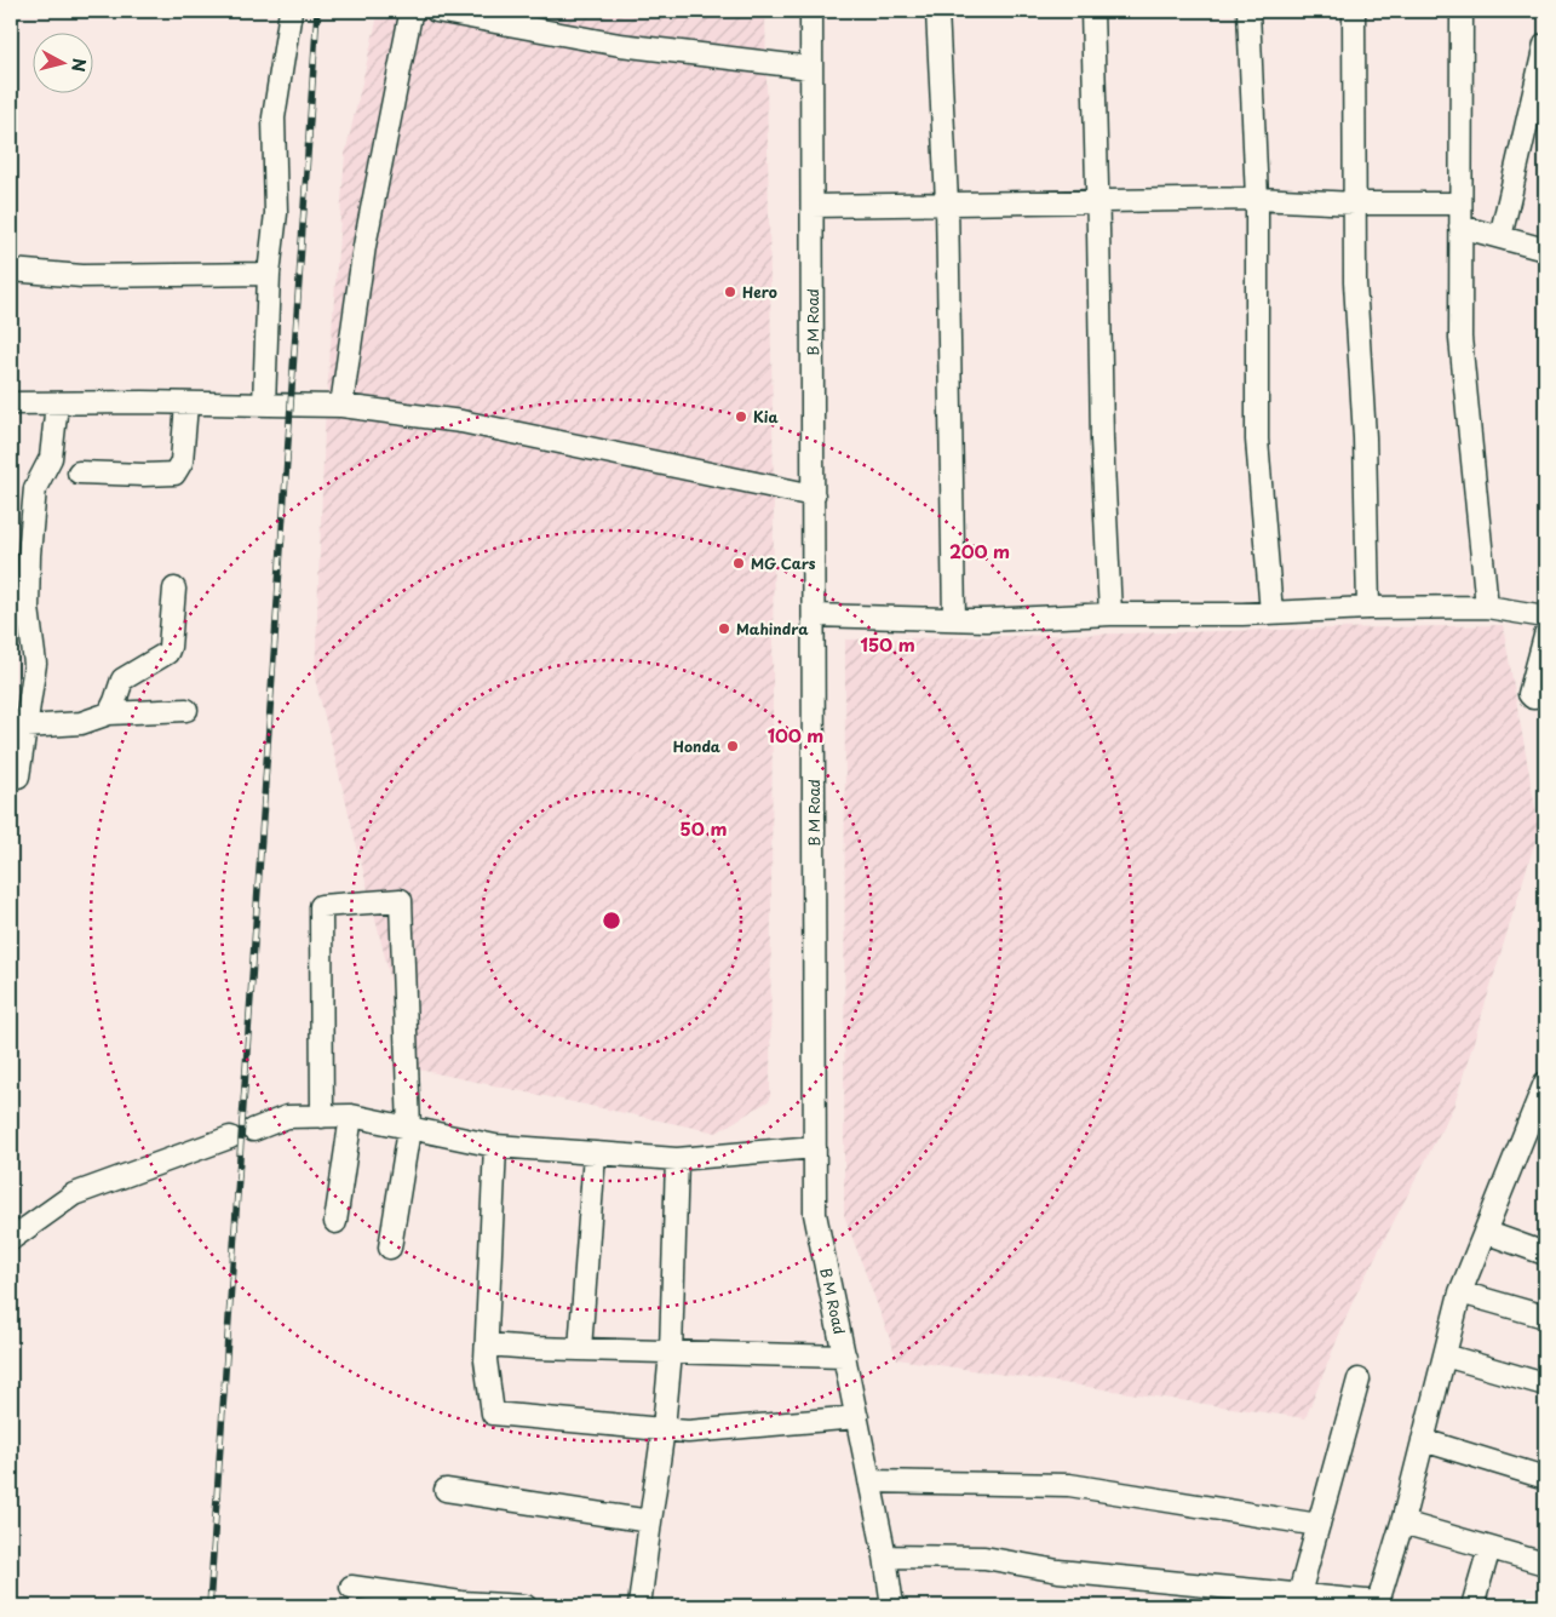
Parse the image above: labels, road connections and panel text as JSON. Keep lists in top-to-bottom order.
{
  "streets": {
    "street": ["B M Road"]
  },
  "places": [
    "Hero",
    "Kia",
    "MG Cars",
    "Mahindra",
    "Honda"
  ],
  "north": "right",
  "rings": [
    "200 m",
    "150 m",
    "100 m",
    "50 m"
  ]
}
